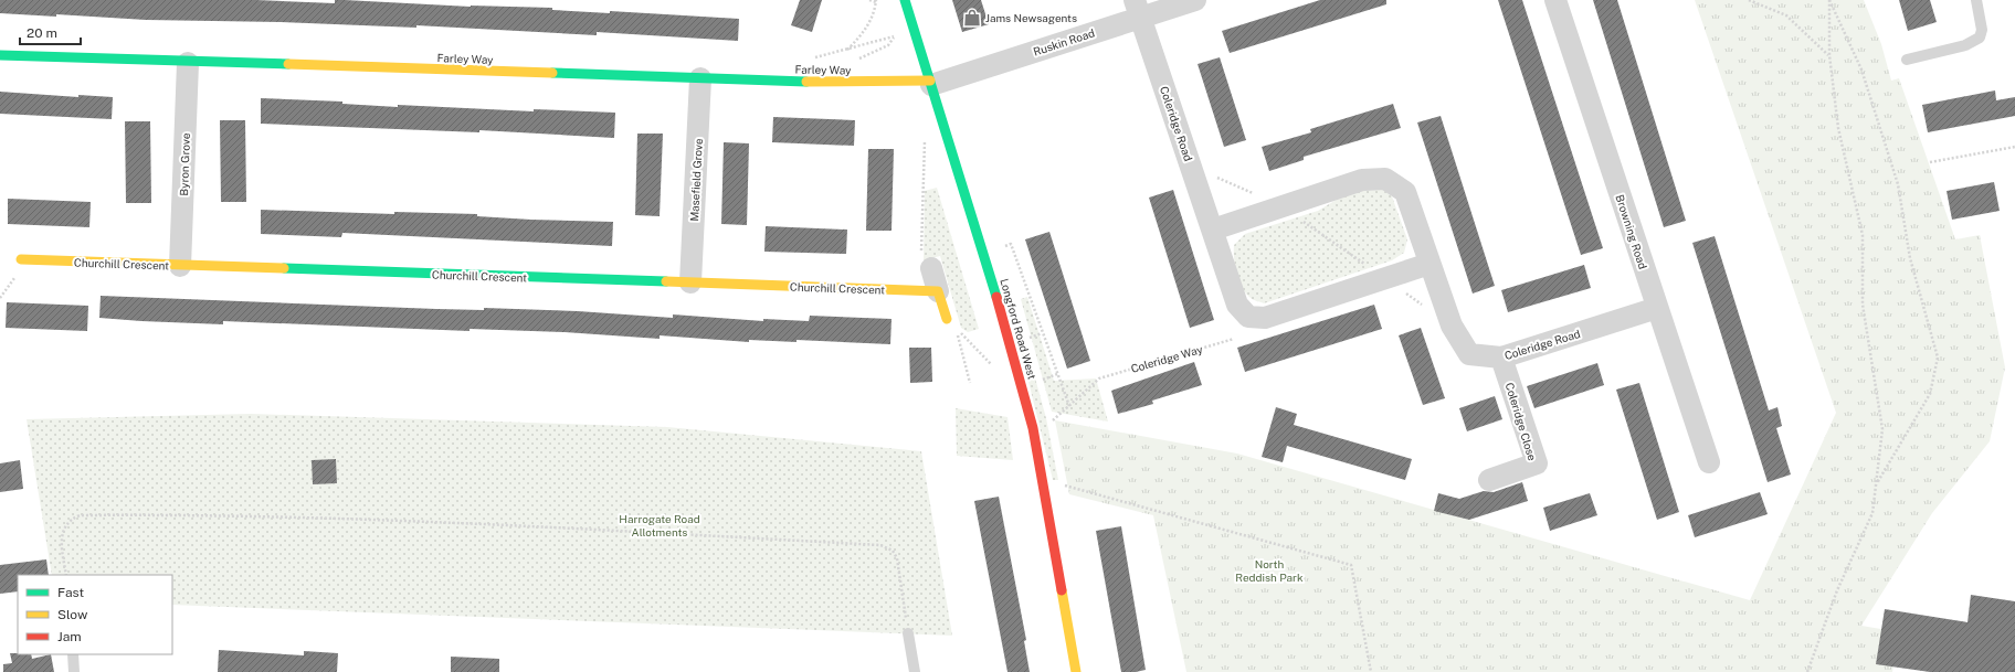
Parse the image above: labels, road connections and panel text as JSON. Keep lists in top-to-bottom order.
{
  "streets": {
    "street": [
      "Ruskin Road",
      "Farley Way",
      "Coleridge Road",
      "Byron Grove",
      "Masefield Grove",
      "Browning Road",
      "Churchill Crescent",
      "Longford Road West",
      "Coleridge Close"
    ],
    "path": ["Coleridge Way"]
  },
  "crossings": [
    ["Ruskin Road", "Farley Way"],
    ["Ruskin Road", "Coleridge Road"],
    ["Ruskin Road", "Longford Road West"],
    ["Farley Way", "Byron Grove"],
    ["Farley Way", "Masefield Grove"],
    ["Farley Way", "Longford Road West"],
    ["Coleridge Road", "Browning Road"],
    ["Coleridge Road", "Coleridge Close"],
    ["Byron Grove", "Churchill Crescent"],
    ["Masefield Grove", "Churchill Crescent"]
  ],
  "parks": ["Harrogate Road Allotments", "North Reddish Park"],
  "places": {
    "shop": ["Jams Newsagents"]
  },
  "legend": ["Fast", "Slow", "Jam"],
  "scale_bar": "20 m"
}
